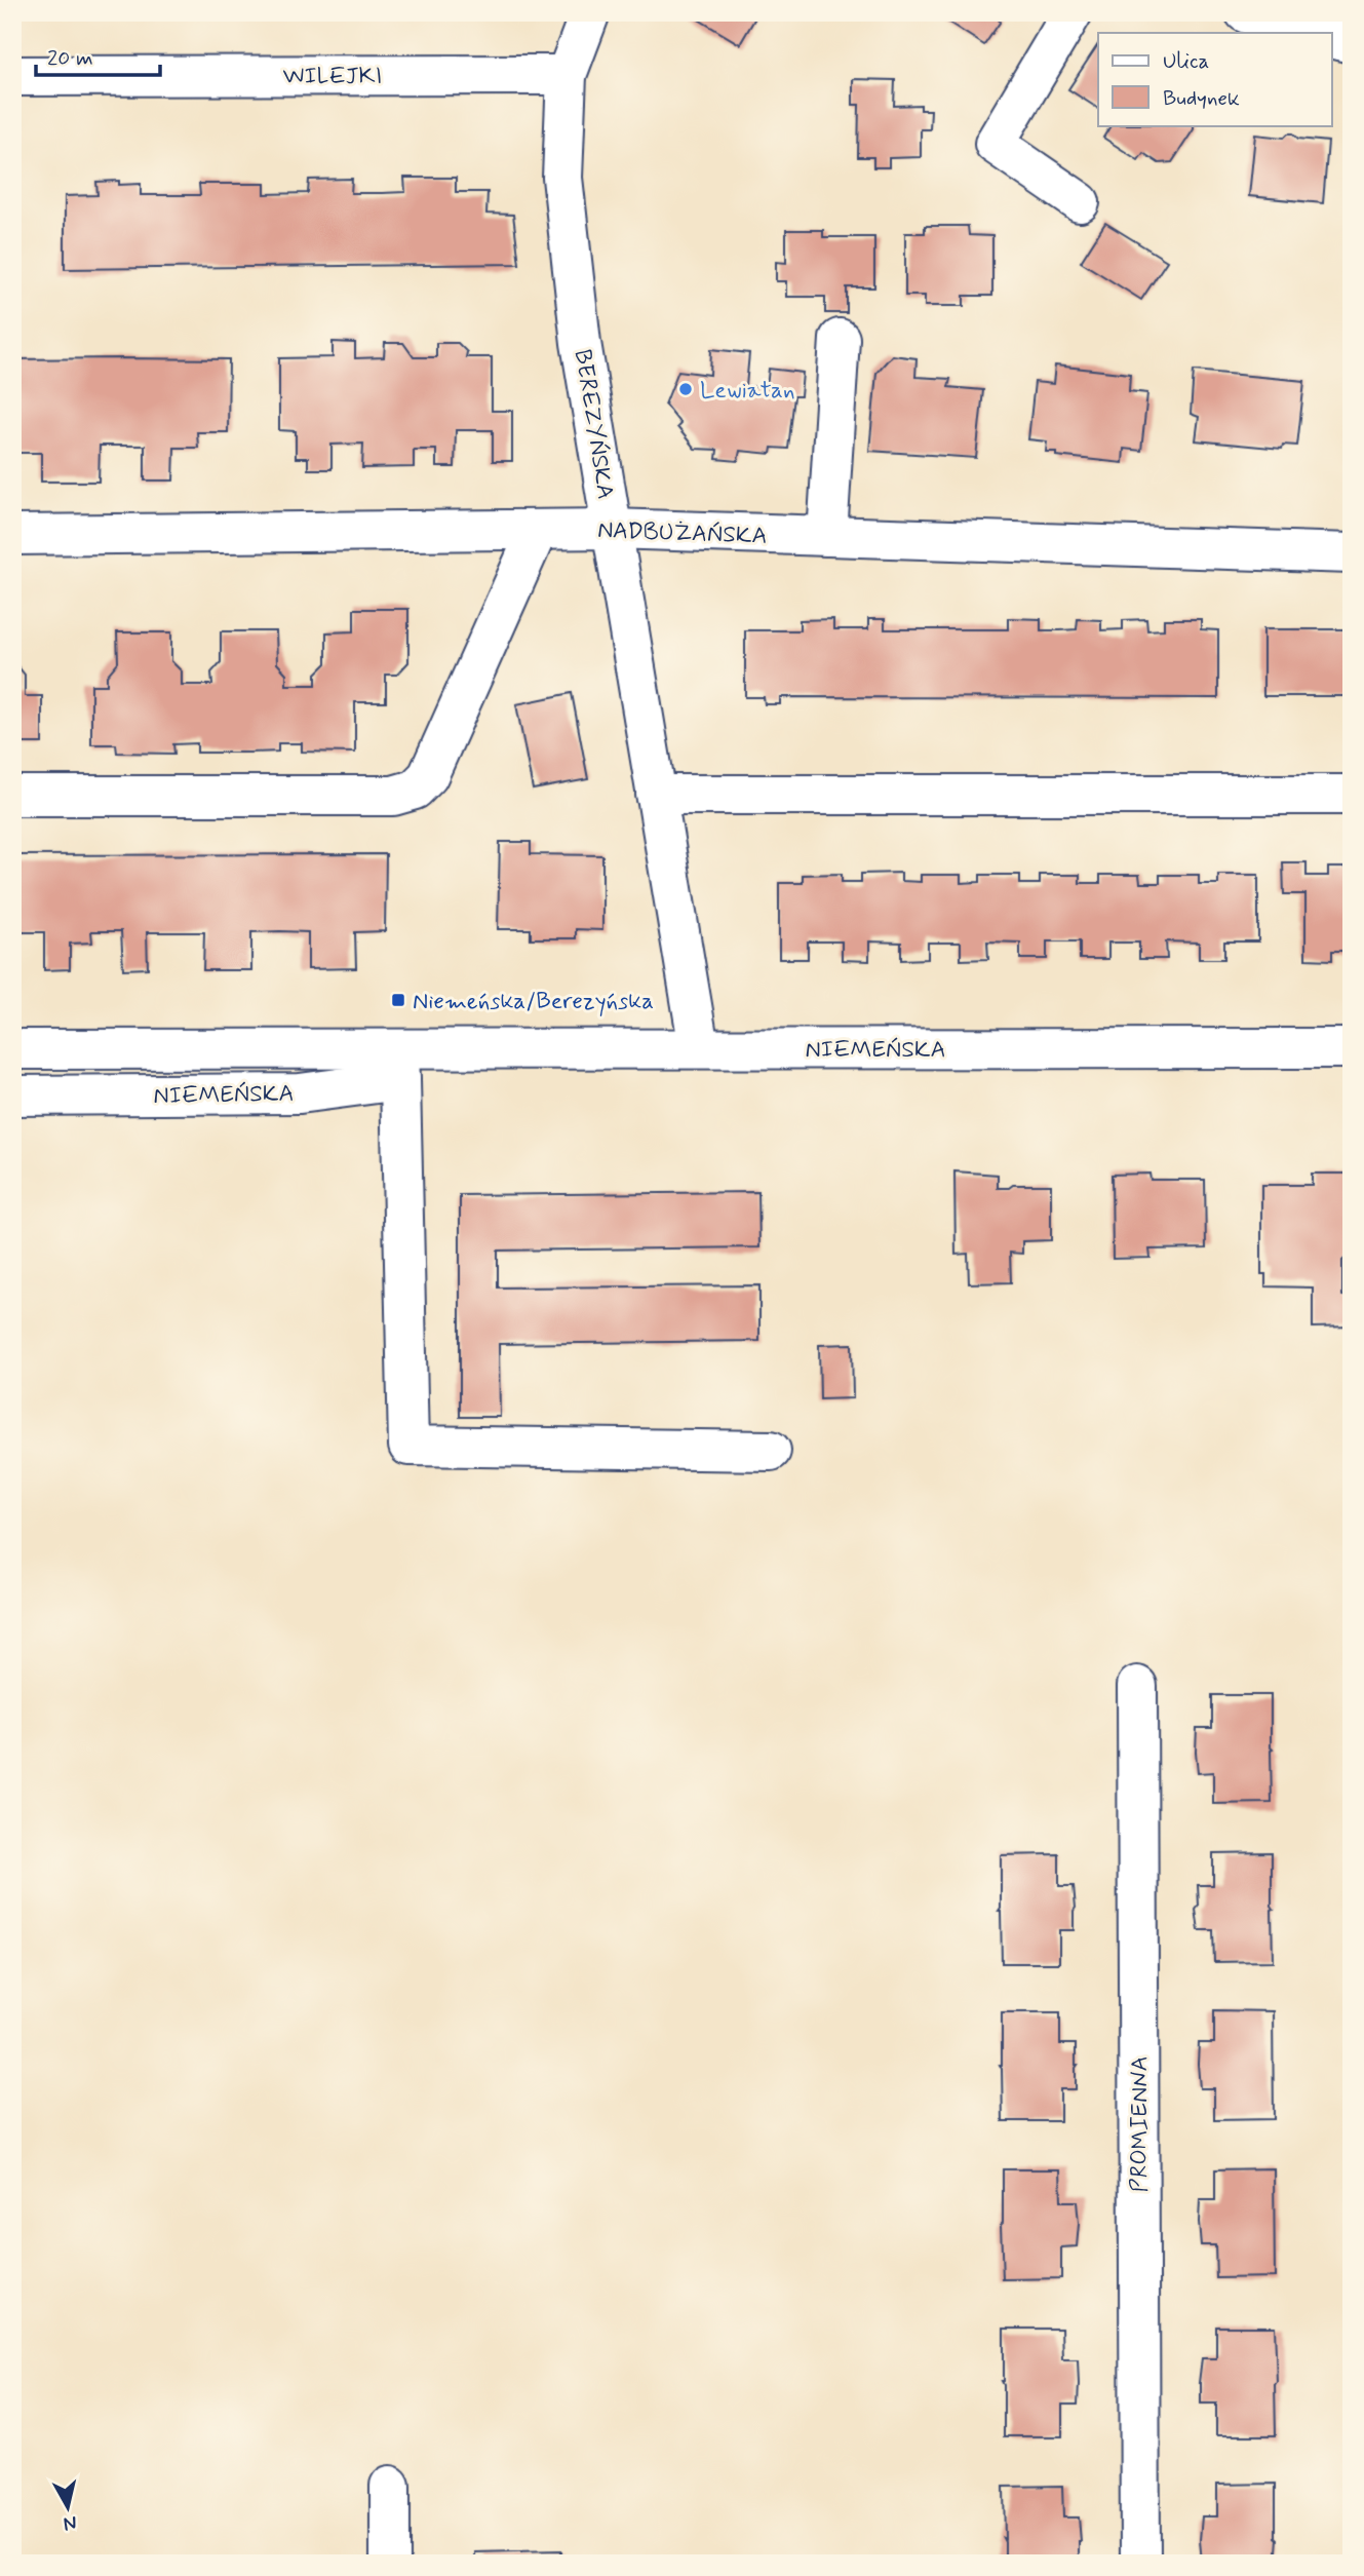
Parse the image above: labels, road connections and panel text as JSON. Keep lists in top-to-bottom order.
{
  "streets": {
    "street": [
      "WILEJKI",
      "BEREZYŃSKA",
      "NADBUŻAŃSKA",
      "NIEMEŃSKA",
      "PROMIENNA"
    ]
  },
  "crossings": [
    ["WILEJKI", "BEREZYŃSKA"],
    ["BEREZYŃSKA", "NADBUŻAŃSKA"],
    ["BEREZYŃSKA", "NIEMEŃSKA"]
  ],
  "places": {
    "other": ["Lewiatan"],
    "transit": ["Niemeńska/Berezyńska"]
  },
  "legend": ["Ulica", "Budynek"],
  "scale_bar": "20 m",
  "north": "bottom"
}
